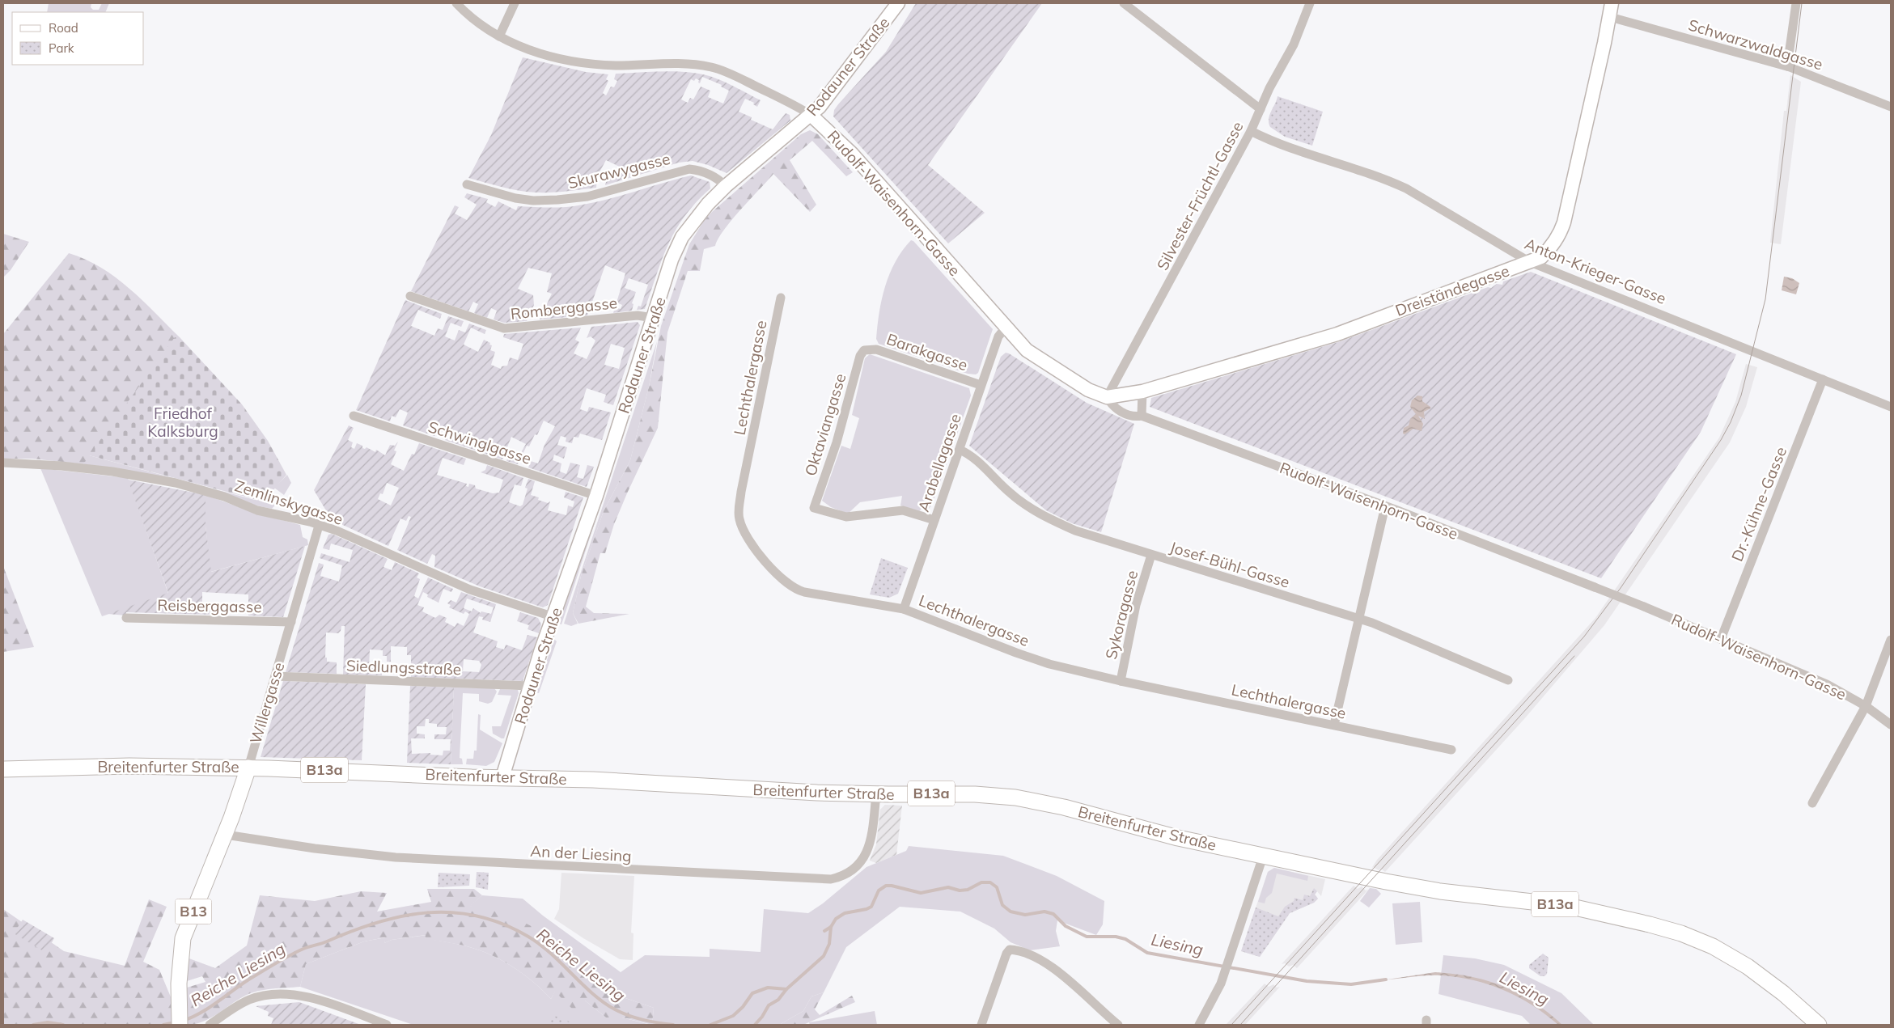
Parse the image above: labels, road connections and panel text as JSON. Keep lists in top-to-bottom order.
{
  "streets": {
    "main road": [
      "Willergasse",
      "Breitenfurter Straße",
      "B13a",
      "B13"
    ],
    "street": [
      "Schwarzwaldgasse",
      "Rodauner Straße",
      "Skurawygasse",
      "Silvester-Früchtl-Gasse",
      "Rudolf-Waisenhorn-Gasse",
      "Anton-Krieger-Gasse",
      "Dreiständegasse",
      "Romberggasse",
      "Barakgasse",
      "Lechthalergasse",
      "Oktaviangasse",
      "Schwinglgasse",
      "Arabellagasse",
      "Zemlinskygasse",
      "Dr.-Kühne-Gasse",
      "Josef-Bühl-Gasse",
      "Reisberggasse",
      "Sykoragasse",
      "Siedlungsstraße",
      "An der Liesing"
    ]
  },
  "crossings": [
    ["Schwarzwaldgasse", "Dreiständegasse"],
    ["Rodauner Straße", "Skurawygasse"],
    ["Rodauner Straße", "Rudolf-Waisenhorn-Gasse"],
    ["Rodauner Straße", "Romberggasse"],
    ["Rodauner Straße", "Schwinglgasse"],
    ["Rodauner Straße", "Zemlinskygasse"],
    ["Rodauner Straße", "Siedlungsstraße"],
    ["Rodauner Straße", "Breitenfurter Straße"],
    ["Silvester-Früchtl-Gasse", "Rudolf-Waisenhorn-Gasse"],
    ["Silvester-Früchtl-Gasse", "Anton-Krieger-Gasse"],
    ["Silvester-Früchtl-Gasse", "Dreiständegasse"],
    ["Rudolf-Waisenhorn-Gasse", "Dreiständegasse"],
    ["Rudolf-Waisenhorn-Gasse", "Arabellagasse"],
    ["Rudolf-Waisenhorn-Gasse", "Dr.-Kühne-Gasse"],
    ["Anton-Krieger-Gasse", "Dreiständegasse"],
    ["Anton-Krieger-Gasse", "Dr.-Kühne-Gasse"],
    ["Barakgasse", "Oktaviangasse"],
    ["Barakgasse", "Arabellagasse"],
    ["Lechthalergasse", "Arabellagasse"],
    ["Lechthalergasse", "Sykoragasse"],
    ["Oktaviangasse", "Arabellagasse"],
    ["Arabellagasse", "Josef-Bühl-Gasse"],
    ["Zemlinskygasse", "Willergasse"],
    ["Josef-Bühl-Gasse", "Sykoragasse"],
    ["Reisberggasse", "Willergasse"],
    ["Siedlungsstraße", "Willergasse"],
    ["Willergasse", "Breitenfurter Straße"],
    ["Willergasse", "An der Liesing"],
    ["Breitenfurter Straße", "An der Liesing"]
  ],
  "water": ["Liesing", "Reiche Liesing"],
  "parks": ["Friedhof Kalksburg"],
  "legend": ["Road", "Park"]
}
